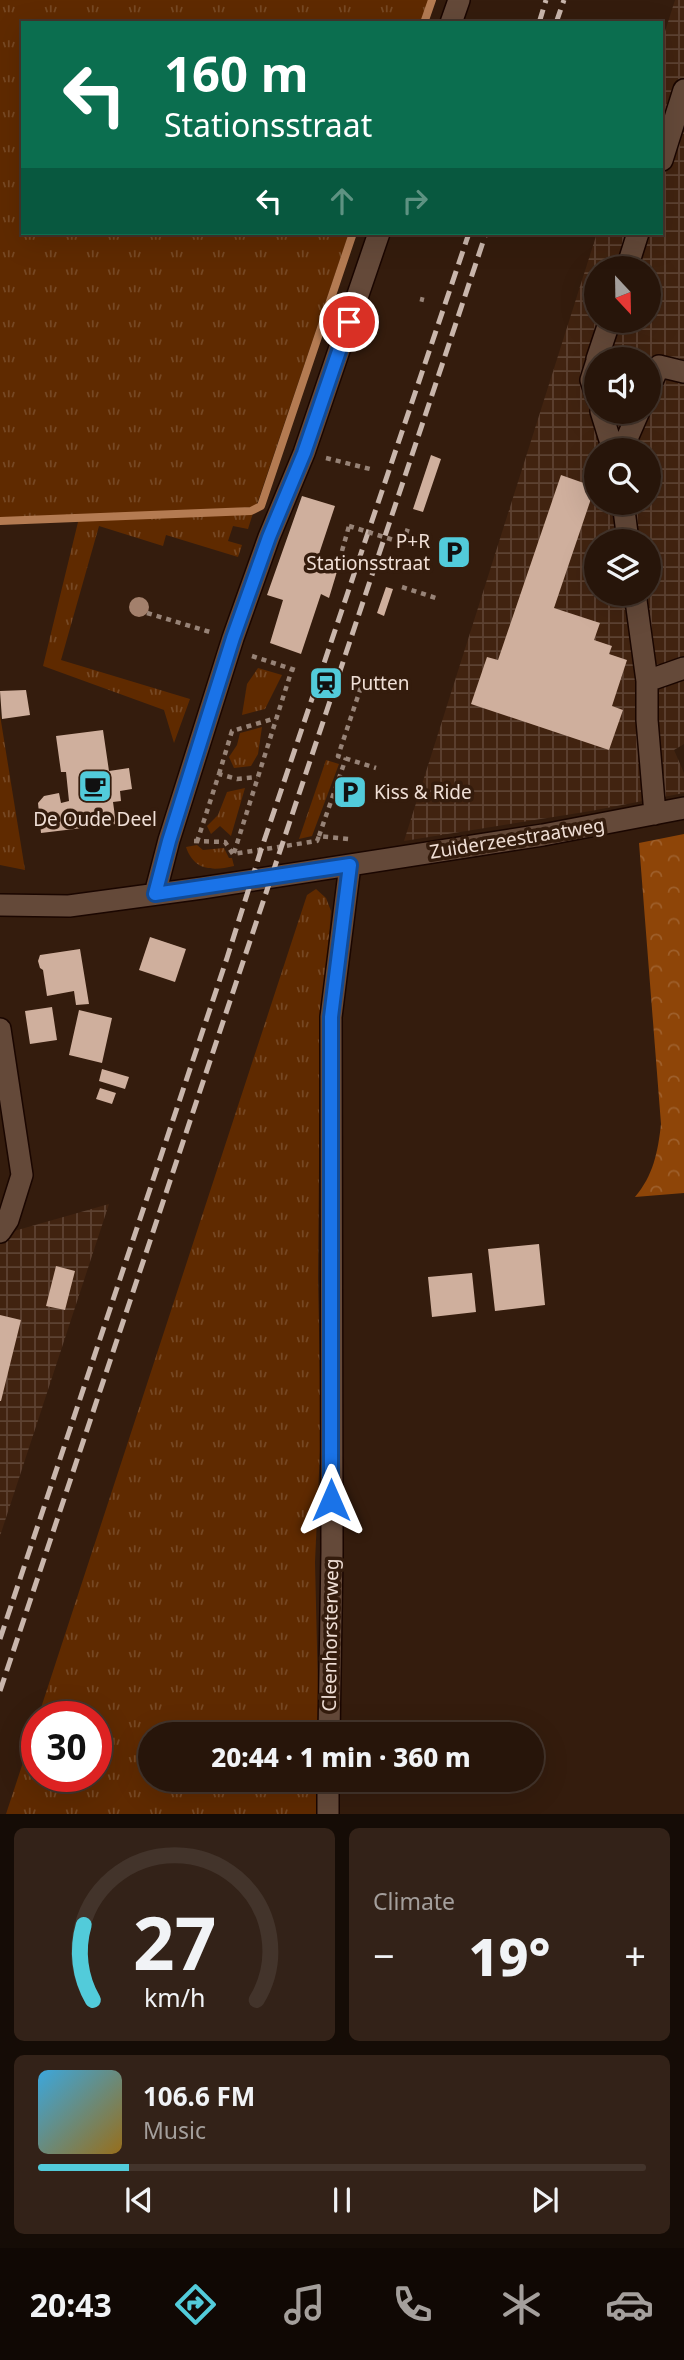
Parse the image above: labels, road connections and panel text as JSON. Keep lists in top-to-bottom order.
{
  "streets": {
    "street": ["Zuiderzeestraatweg", "Cleenhorsterweg"]
  },
  "crossings": [
    ["Zuiderzeestraatweg", "Cleenhorsterweg"]
  ],
  "places": {
    "parking": ["P+R Stationsstraat", "Kiss & Ride"],
    "station": ["Putten"],
    "cafe": ["De Oude Deel"]
  },
  "north": "bottom",
  "page": {
    "turn": ["160 m", "Stationsstraat"],
    "limit": "30",
    "trip": "20:44 · 1 min · 360 m",
    "tile": "Climate",
    "heat": ["−", "19°", "+"],
    "song": ["106.6 FM", "Music"],
    "tabs": "20:43",
    "gauge": ["27", "km/h"]
  }
}
